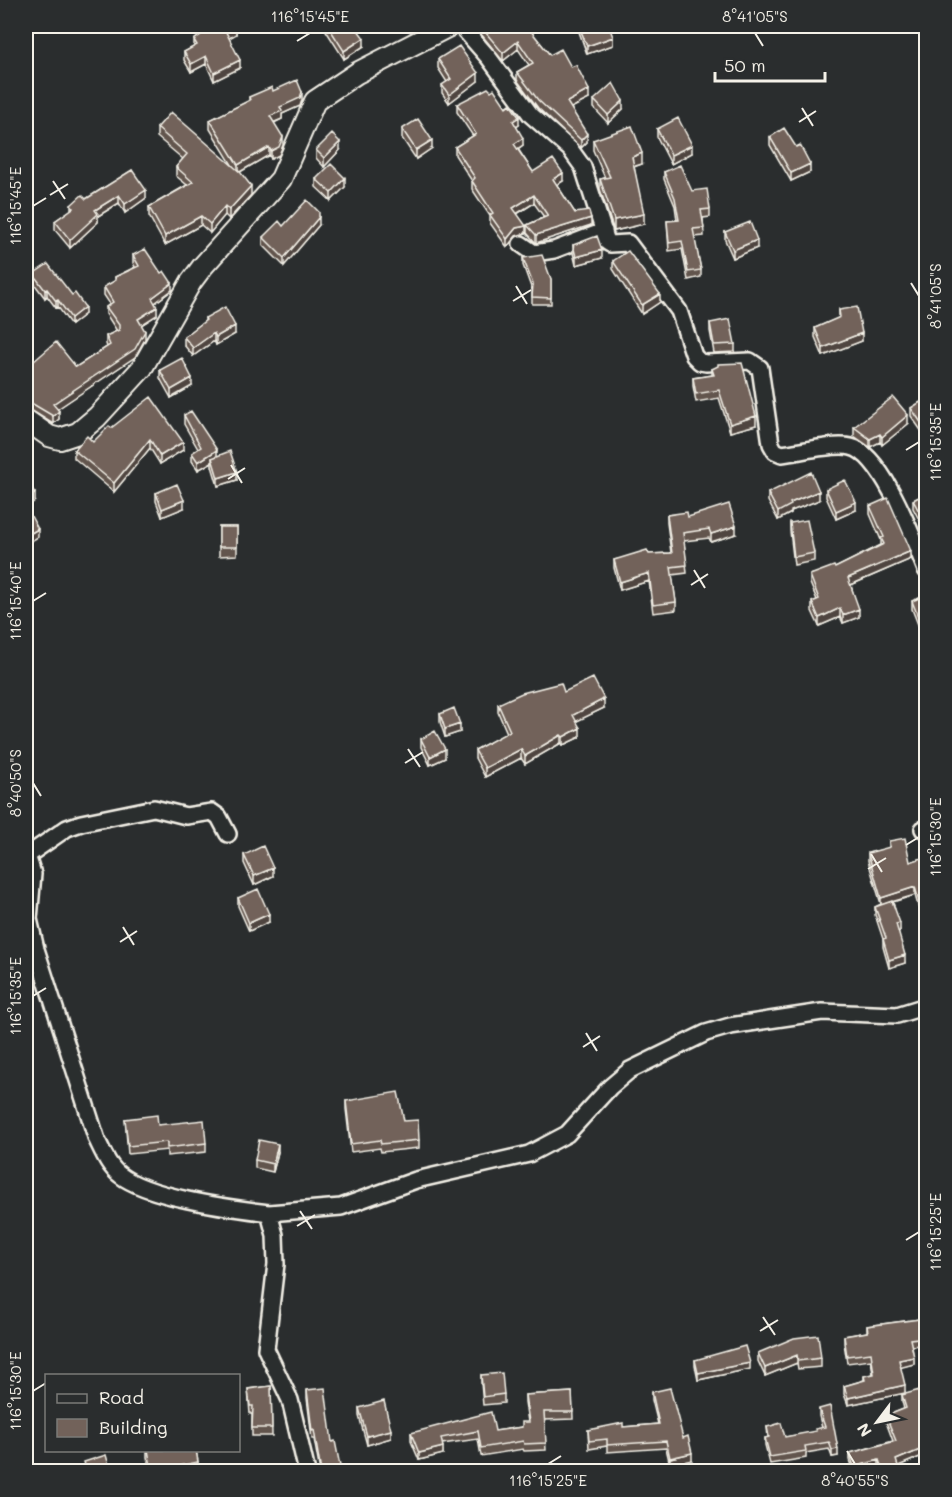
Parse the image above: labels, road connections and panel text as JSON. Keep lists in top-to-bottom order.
{
  "legend": ["Road", "Building"],
  "scale_bar": "50 m",
  "north": "bottom left",
  "coordinates": [
    "116°15'45\"E",
    "8°41'05\"S",
    "116°15'35\"E",
    "116°15'40\"E",
    "8°40'50\"S",
    "116°15'30\"E",
    "116°15'25\"E",
    "8°40'55\"S"
  ]
}
